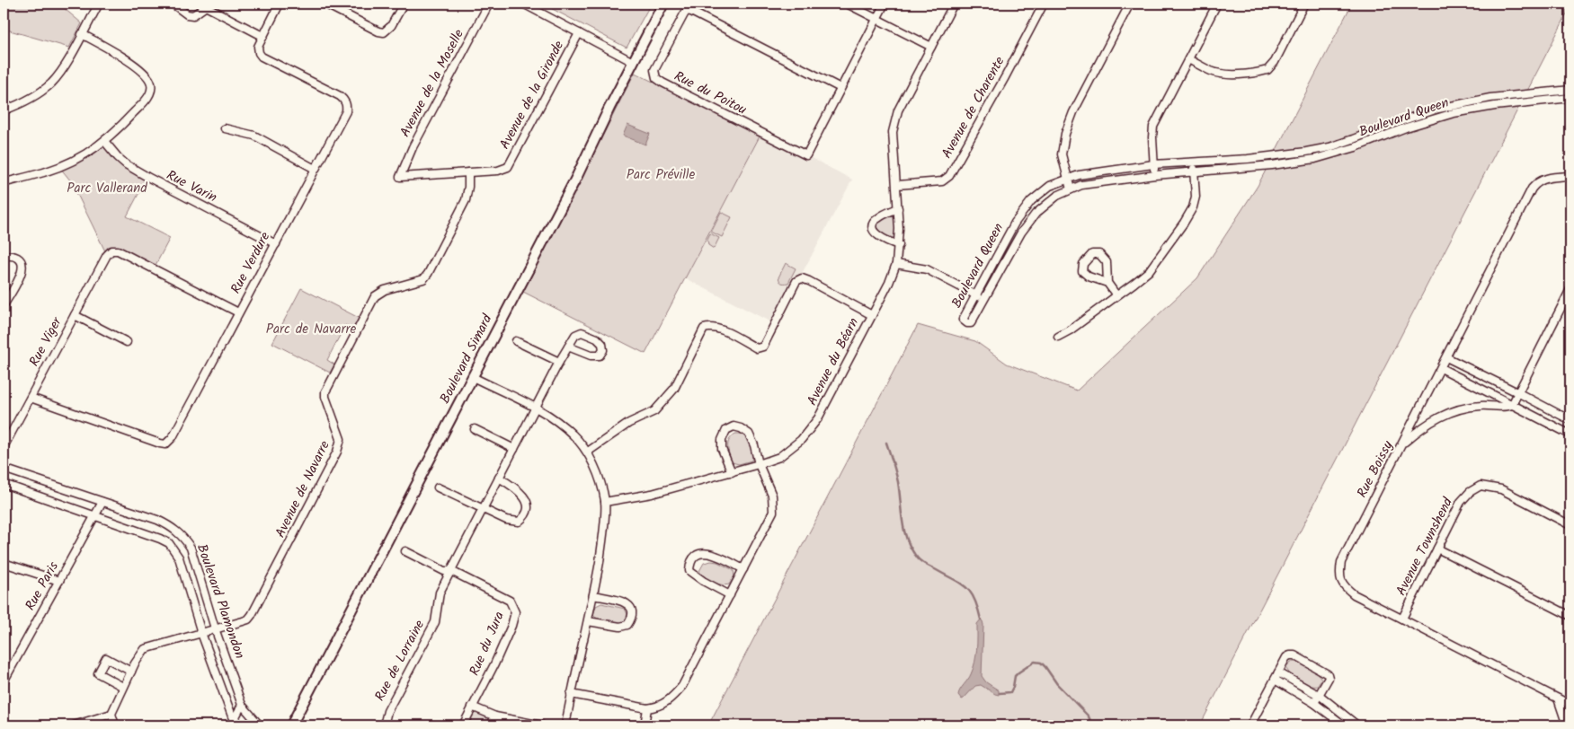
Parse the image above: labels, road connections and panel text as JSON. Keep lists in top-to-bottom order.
{
  "streets": {
    "main road": ["Boulevard Simard"],
    "street": [
      "Avenue de la Moselle",
      "Rue du Poitou",
      "Avenue de la Gironde",
      "Avenue de Charente",
      "Boulevard Queen",
      "Rue Varin",
      "Rue Verdure",
      "Rue Viger",
      "Avenue du Béarn",
      "Rue Boissy",
      "Avenue de Navarre",
      "Avenue Townshend",
      "Rue Paris",
      "Boulevard Plamondon",
      "Rue du Jura",
      "Rue de Lorraine"
    ]
  },
  "crossings": [
    ["Avenue de la Moselle", "Avenue de la Gironde"],
    ["Avenue de la Gironde", "Avenue de Navarre"],
    ["Avenue de Charente", "Avenue du Béarn"],
    ["Rue Varin", "Rue Verdure"],
    ["Rue Verdure", "Rue Viger"],
    ["Rue Boissy", "Avenue Townshend"],
    ["Avenue de Navarre", "Boulevard Plamondon"],
    ["Rue Paris", "Boulevard Plamondon"],
    ["Rue du Jura", "Rue de Lorraine"]
  ],
  "parks": ["Parc Préville", "Parc Vallerand", "Parc de Navarre"]
}
